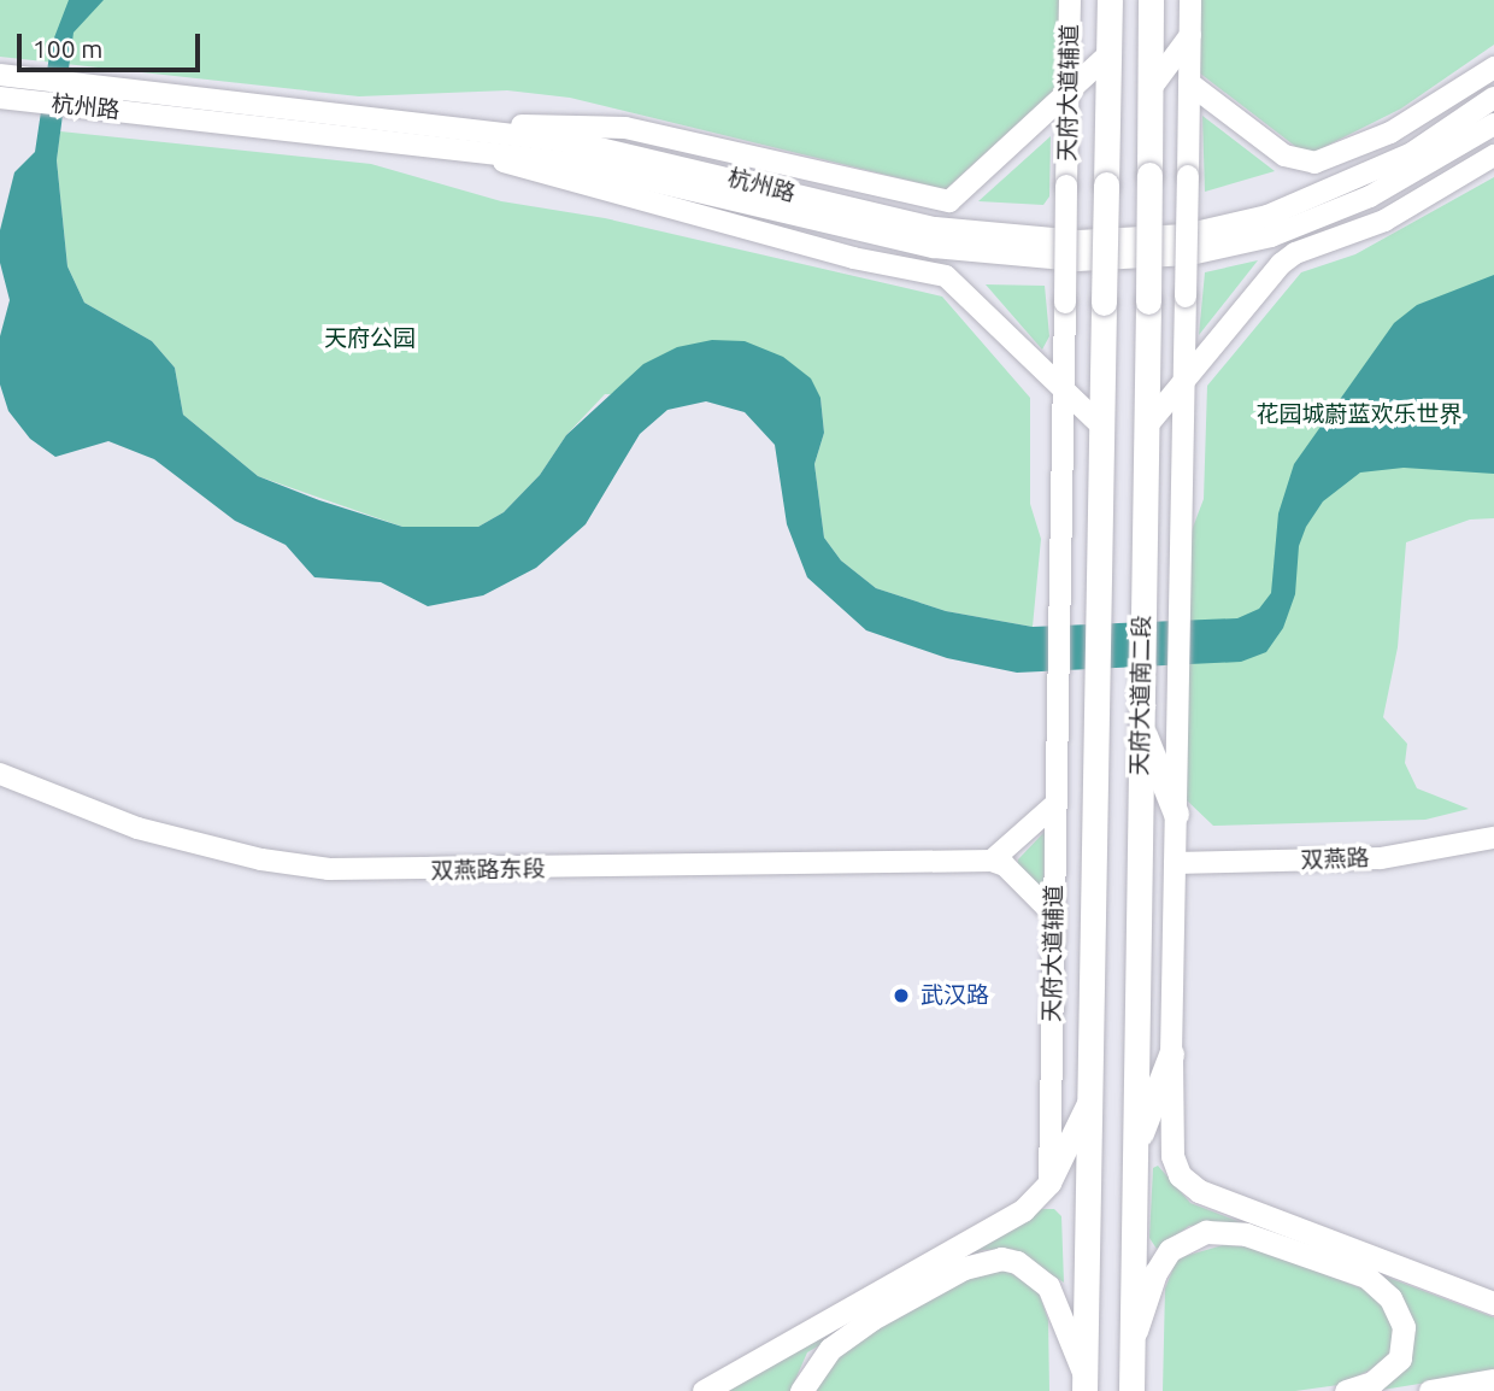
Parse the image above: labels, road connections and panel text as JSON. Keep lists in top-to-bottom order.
{
  "streets": {
    "highway": ["天府大道南二段"],
    "main road": [
      "天府大道辅道",
      "杭州路",
      "双燕路",
      "双燕路东段"
    ]
  },
  "parks": ["天府公园", "花园城蔚蓝欢乐世界"],
  "places": ["武汉路"],
  "scale_bar": "100 m"
}
